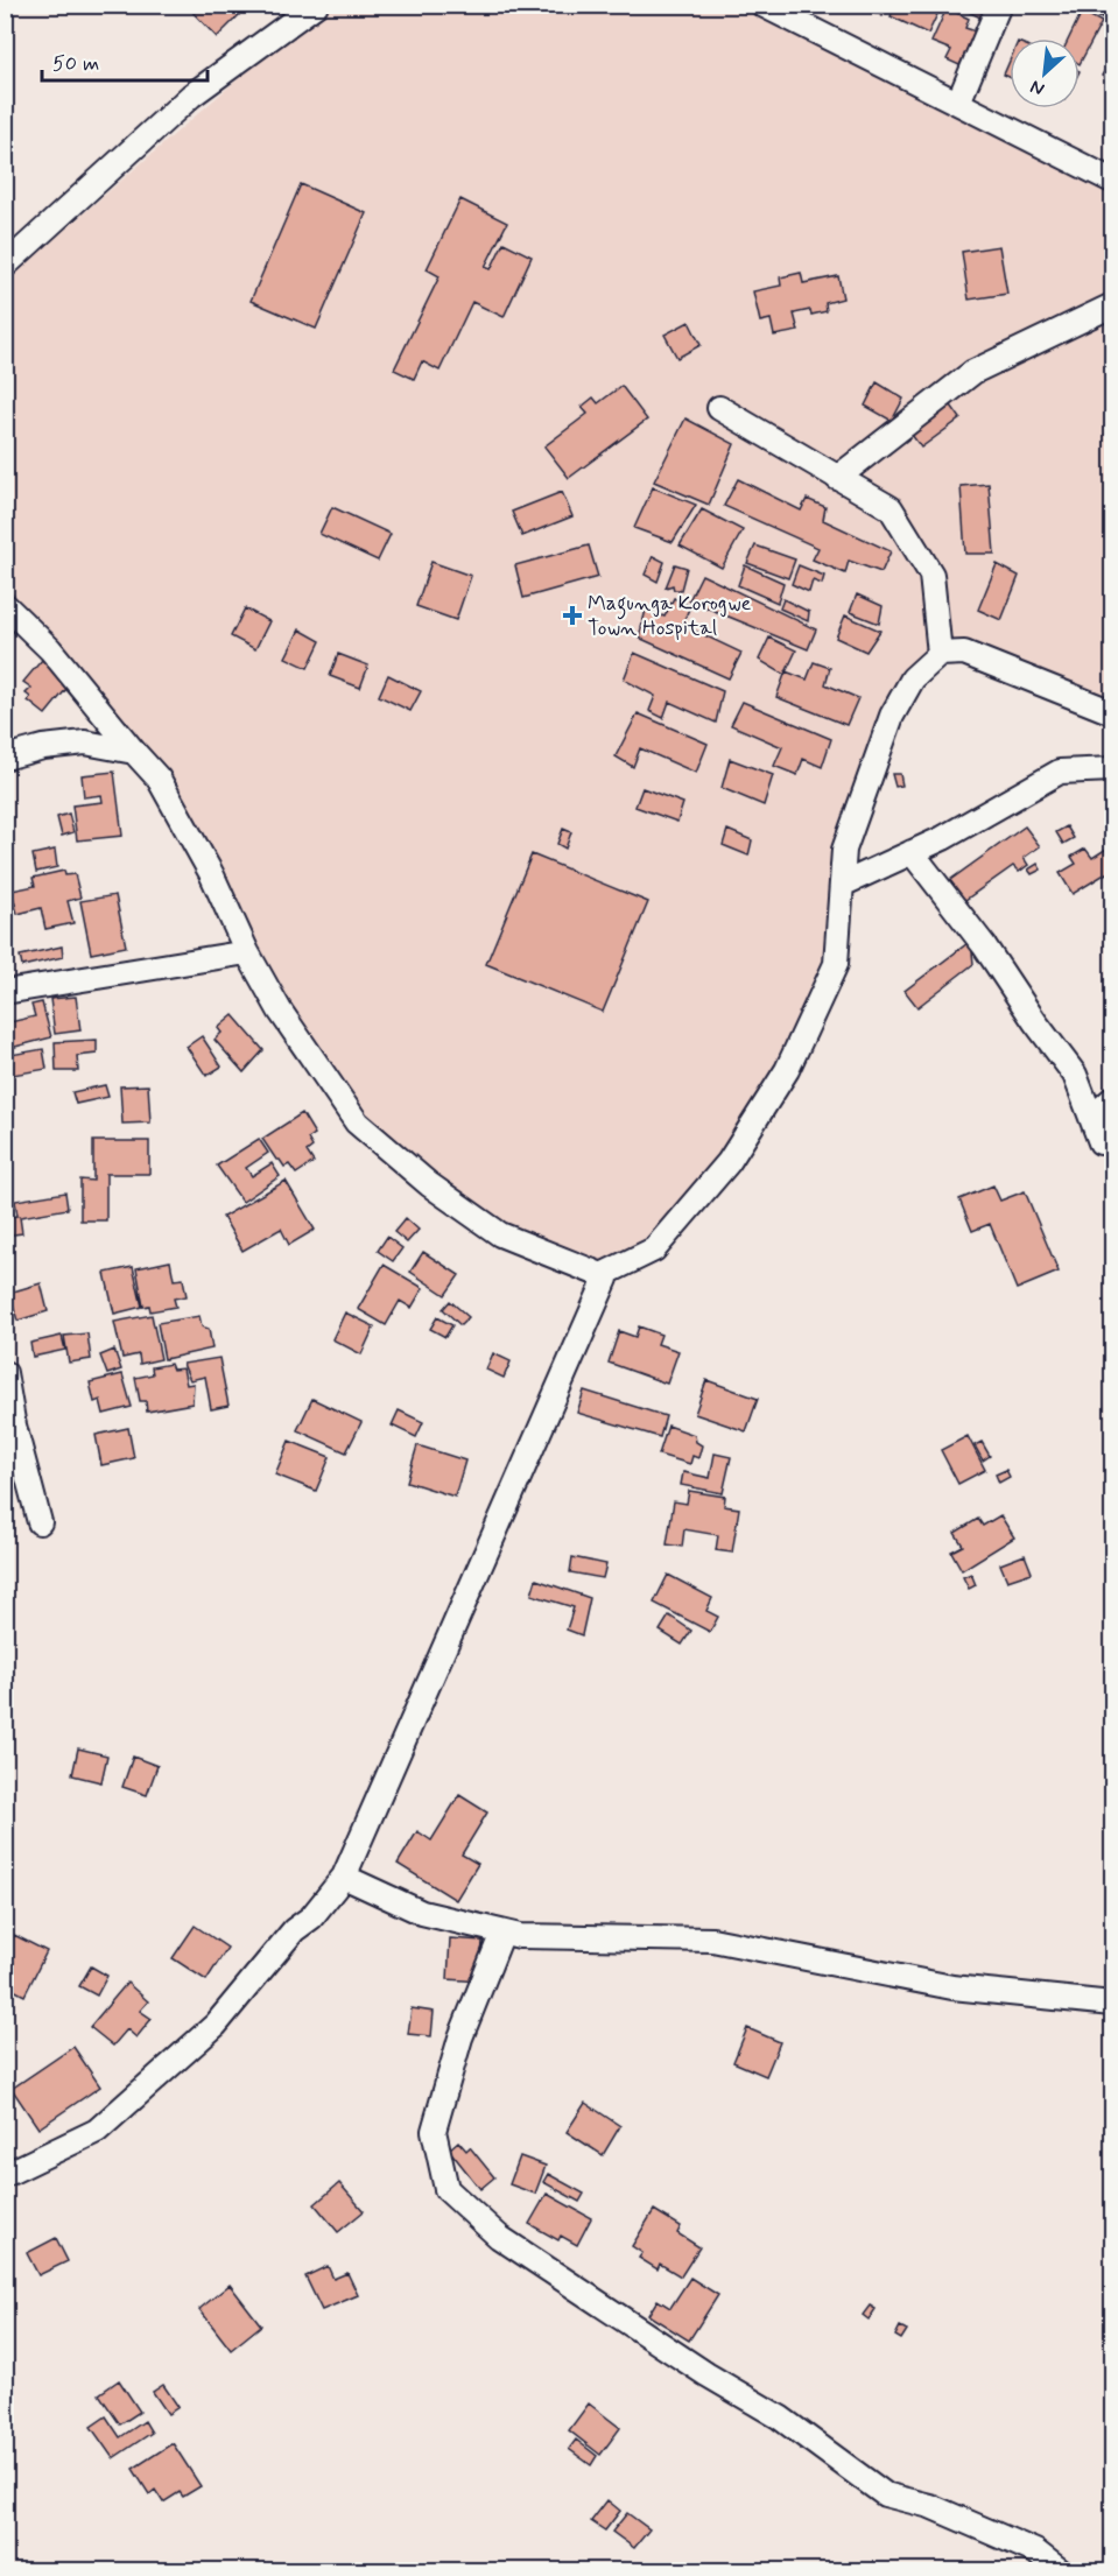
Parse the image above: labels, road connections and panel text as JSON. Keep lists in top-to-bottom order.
{
  "places": {
    "health": ["Magunga Korogwe Town Hospital"]
  },
  "scale_bar": "50 m",
  "north": "bottom left"
}
